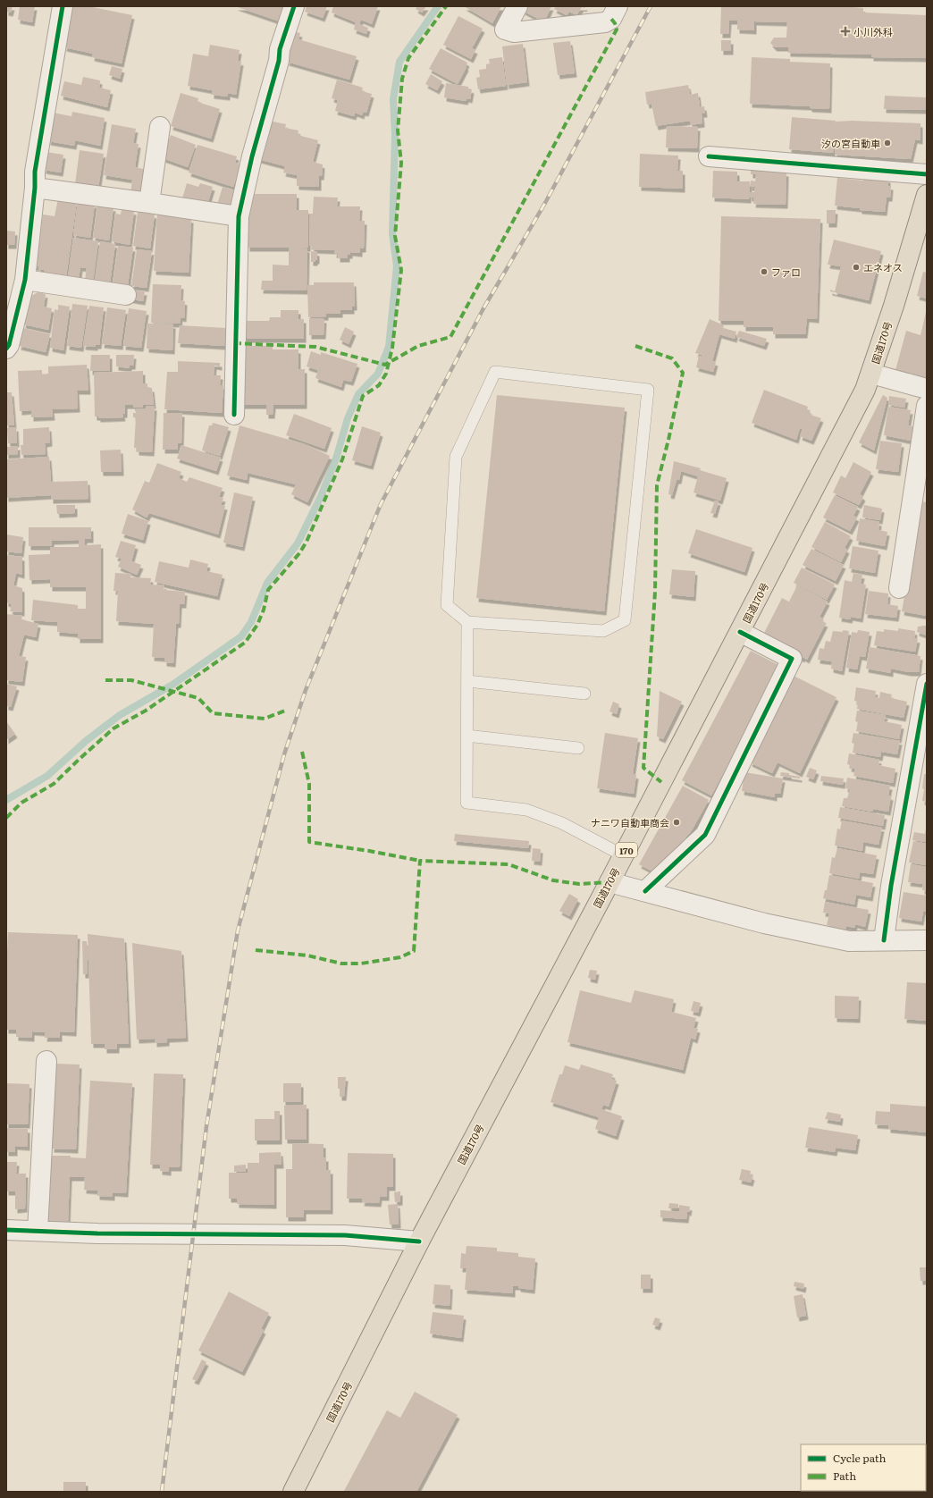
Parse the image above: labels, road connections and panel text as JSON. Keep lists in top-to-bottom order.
{
  "streets": {
    "highway": ["国道170号", "170"]
  },
  "places": {
    "health": ["小川外科"],
    "other": [
      "汐の宮自動車",
      "エネオス",
      "ファロ",
      "ナニワ自動車商会"
    ]
  },
  "legend": ["Cycle path", "Path"]
}
